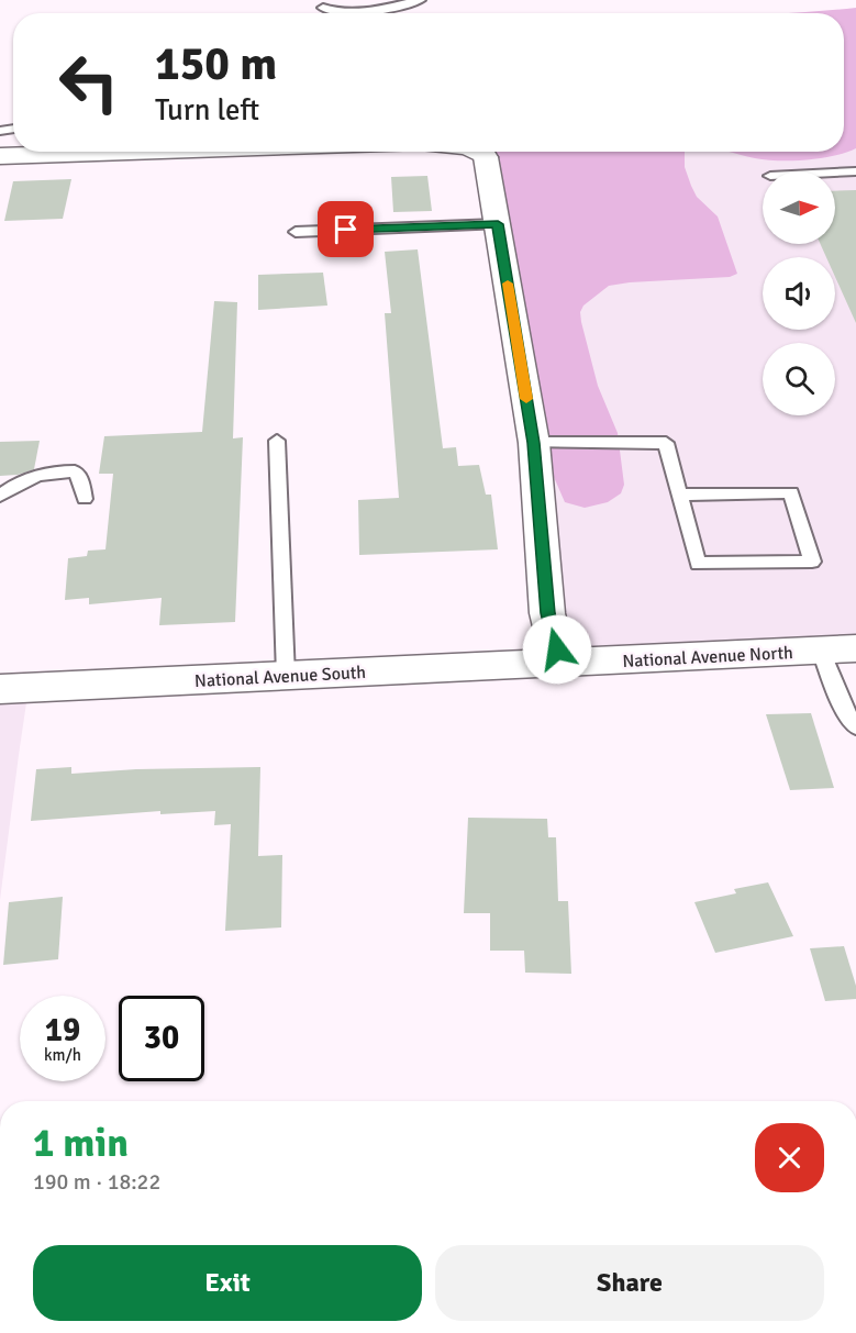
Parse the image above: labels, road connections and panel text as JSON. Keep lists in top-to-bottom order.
{
  "streets": {
    "street": ["National Avenue North", "National Avenue South"]
  },
  "crossings": [
    ["National Avenue North", "National Avenue South"]
  ],
  "north": "right",
  "page": {
    "turn": ["150 m", "Turn left"],
    "speed": "19 km/h",
    "limit": "30",
    "heading": ["1 min", "190 m · 18:22"],
    "buttons": ["Exit", "Share"]
  }
}
